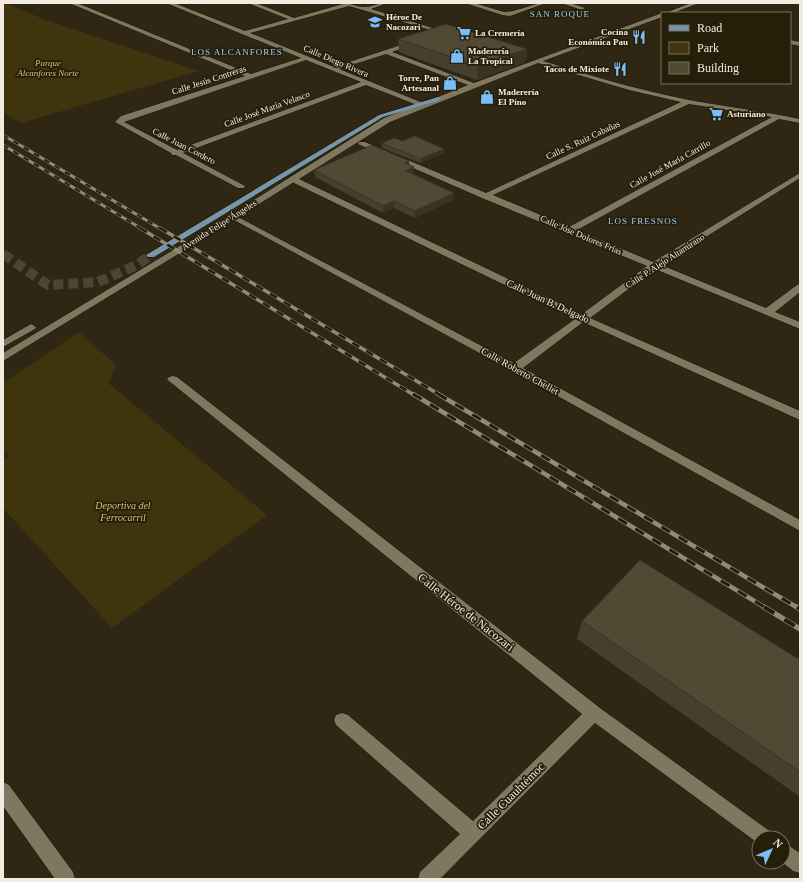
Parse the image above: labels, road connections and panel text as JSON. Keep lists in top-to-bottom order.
{
  "streets": {
    "main road": ["Avenida Felipe Ángeles"],
    "street": [
      "Calle Diego Rivera",
      "Calle Jesús Contreras",
      "Calle José María Velasco",
      "Calle S. Ruiz Cabañas",
      "Calle Juan Cordero",
      "Calle José María Carrillo",
      "Calle Jóse Dolores Frías",
      "Calle P. Alejo Altamirano",
      "Calle Juan B. Delgado",
      "Calle Roberto Chellet",
      "Calle Héroe de Nacozari",
      "Calle Cuauhtémoc"
    ]
  },
  "crossings": [
    ["Calle Diego Rivera", "Calle Jesús Contreras"],
    ["Calle Diego Rivera", "Calle José María Velasco"],
    ["Calle Diego Rivera", "Avenida Felipe Ángeles"],
    ["Calle Jesús Contreras", "Calle Juan Cordero"],
    ["Calle José María Velasco", "Calle Juan Cordero"],
    ["Calle S. Ruiz Cabañas", "Calle Jóse Dolores Frías"],
    ["Calle José María Carrillo", "Calle Jóse Dolores Frías"],
    ["Calle Jóse Dolores Frías", "Calle P. Alejo Altamirano"],
    ["Calle P. Alejo Altamirano", "Calle Juan B. Delgado"],
    ["Calle P. Alejo Altamirano", "Calle Roberto Chellet"],
    ["Calle Héroe de Nacozari", "Calle Cuauhtémoc"]
  ],
  "districts": ["SAN ROQUE", "LOS ALCANFORES", "LOS FRESNOS"],
  "parks": ["Parque Alcanfores Norte", "Deportiva del Ferrocarril"],
  "places": {
    "school or university": ["Héroe De Nacozari"],
    "supermarket": ["La Cremería", "Asturiano"],
    "restaurant": ["Cocina Económica Pau", "Tacos de Mixiote"],
    "shop": ["Maderería La Tropical", "Torre, Pan Artesanal", "Maderería El Pino"]
  },
  "legend": ["Road", "Park", "Building"],
  "north": "top right"
}
